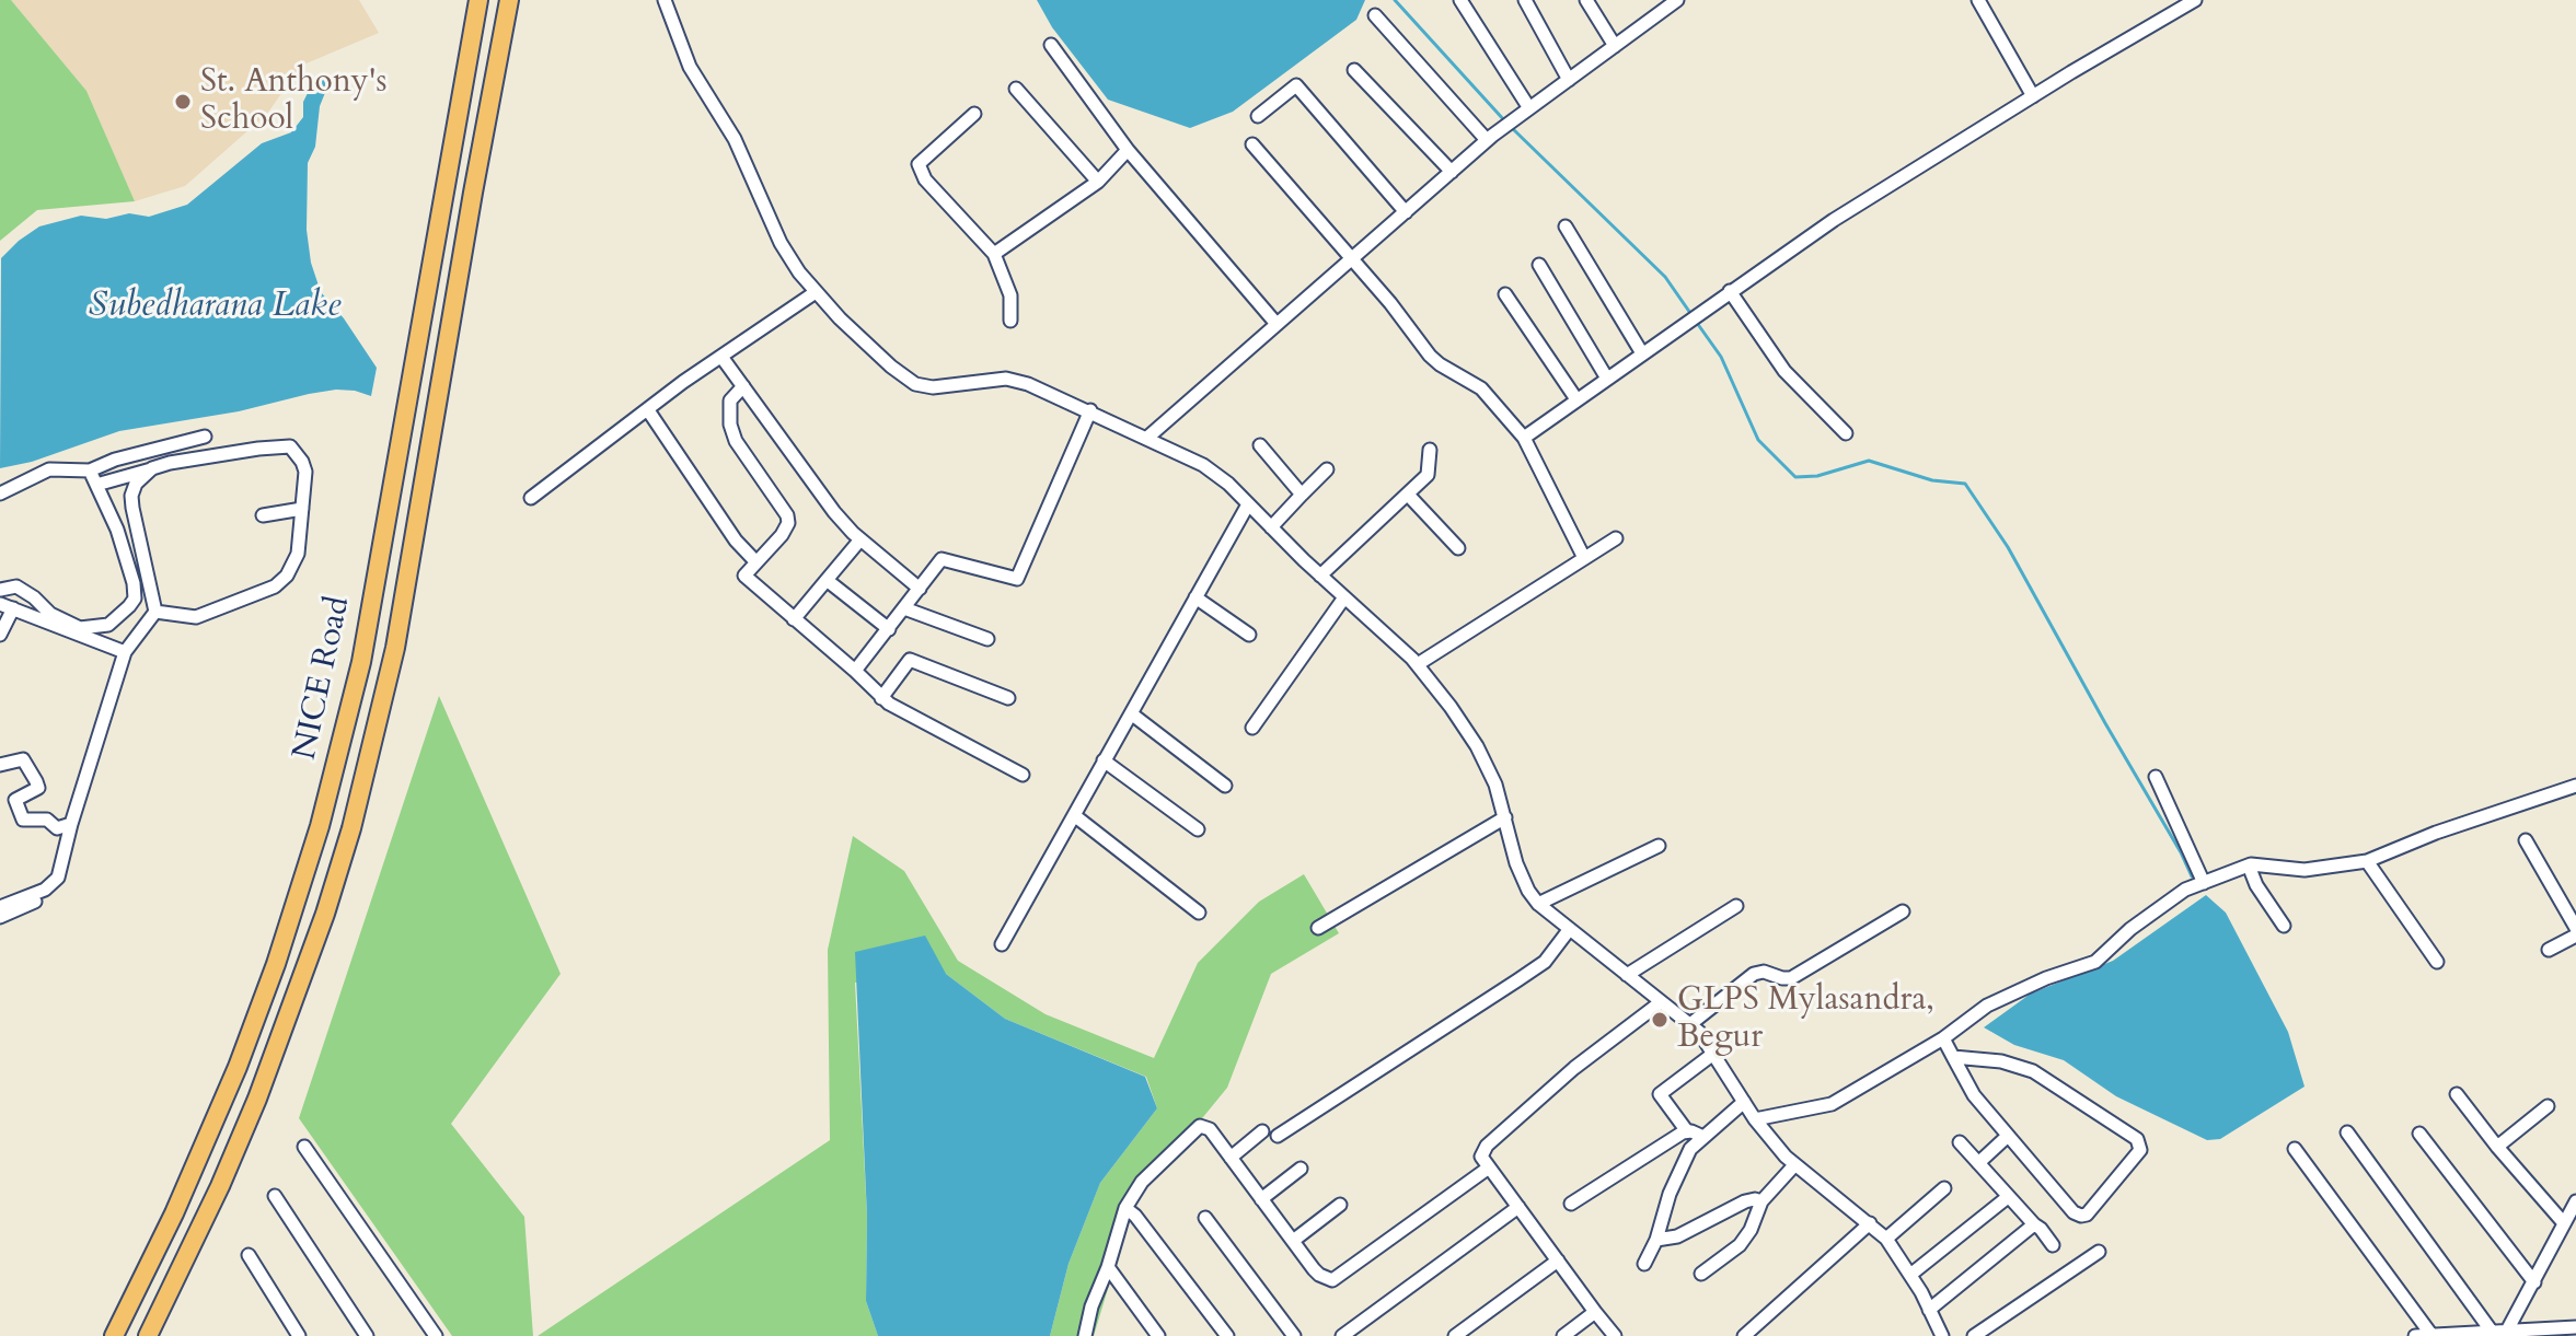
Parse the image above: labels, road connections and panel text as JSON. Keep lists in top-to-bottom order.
{
  "streets": {
    "highway": ["NICE Road"]
  },
  "water": ["Subedharana Lake"],
  "places": ["St. Anthony's School", "GLPS Mylasandra, Begur"]
}
